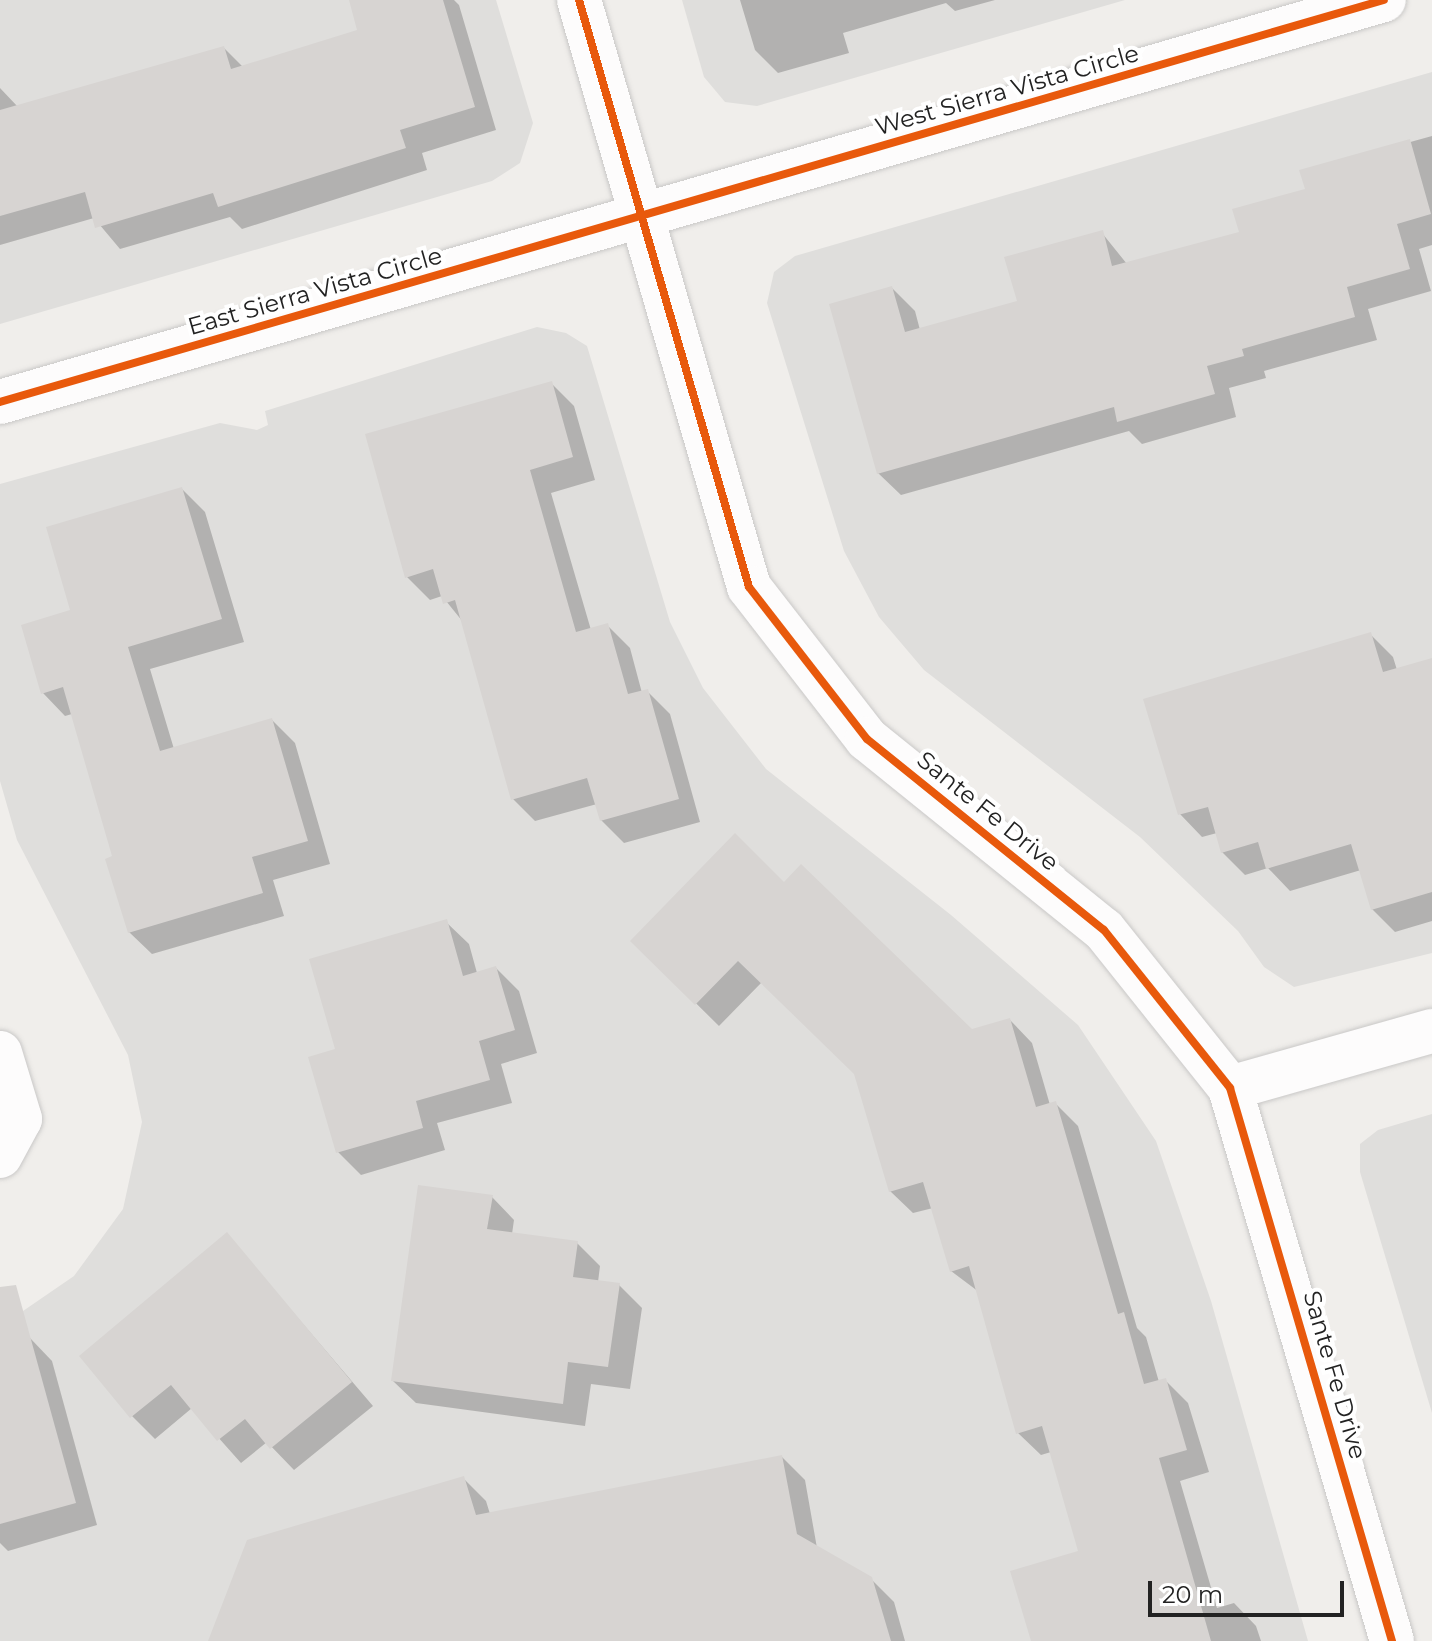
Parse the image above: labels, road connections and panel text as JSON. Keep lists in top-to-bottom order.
{
  "streets": {
    "street": ["West Sierra Vista Circle", "East Sierra Vista Circle", "Sante Fe Drive"]
  },
  "crossings": [
    ["West Sierra Vista Circle", "East Sierra Vista Circle"],
    ["West Sierra Vista Circle", "Sante Fe Drive"],
    ["East Sierra Vista Circle", "Sante Fe Drive"]
  ],
  "scale_bar": "20 m"
}
